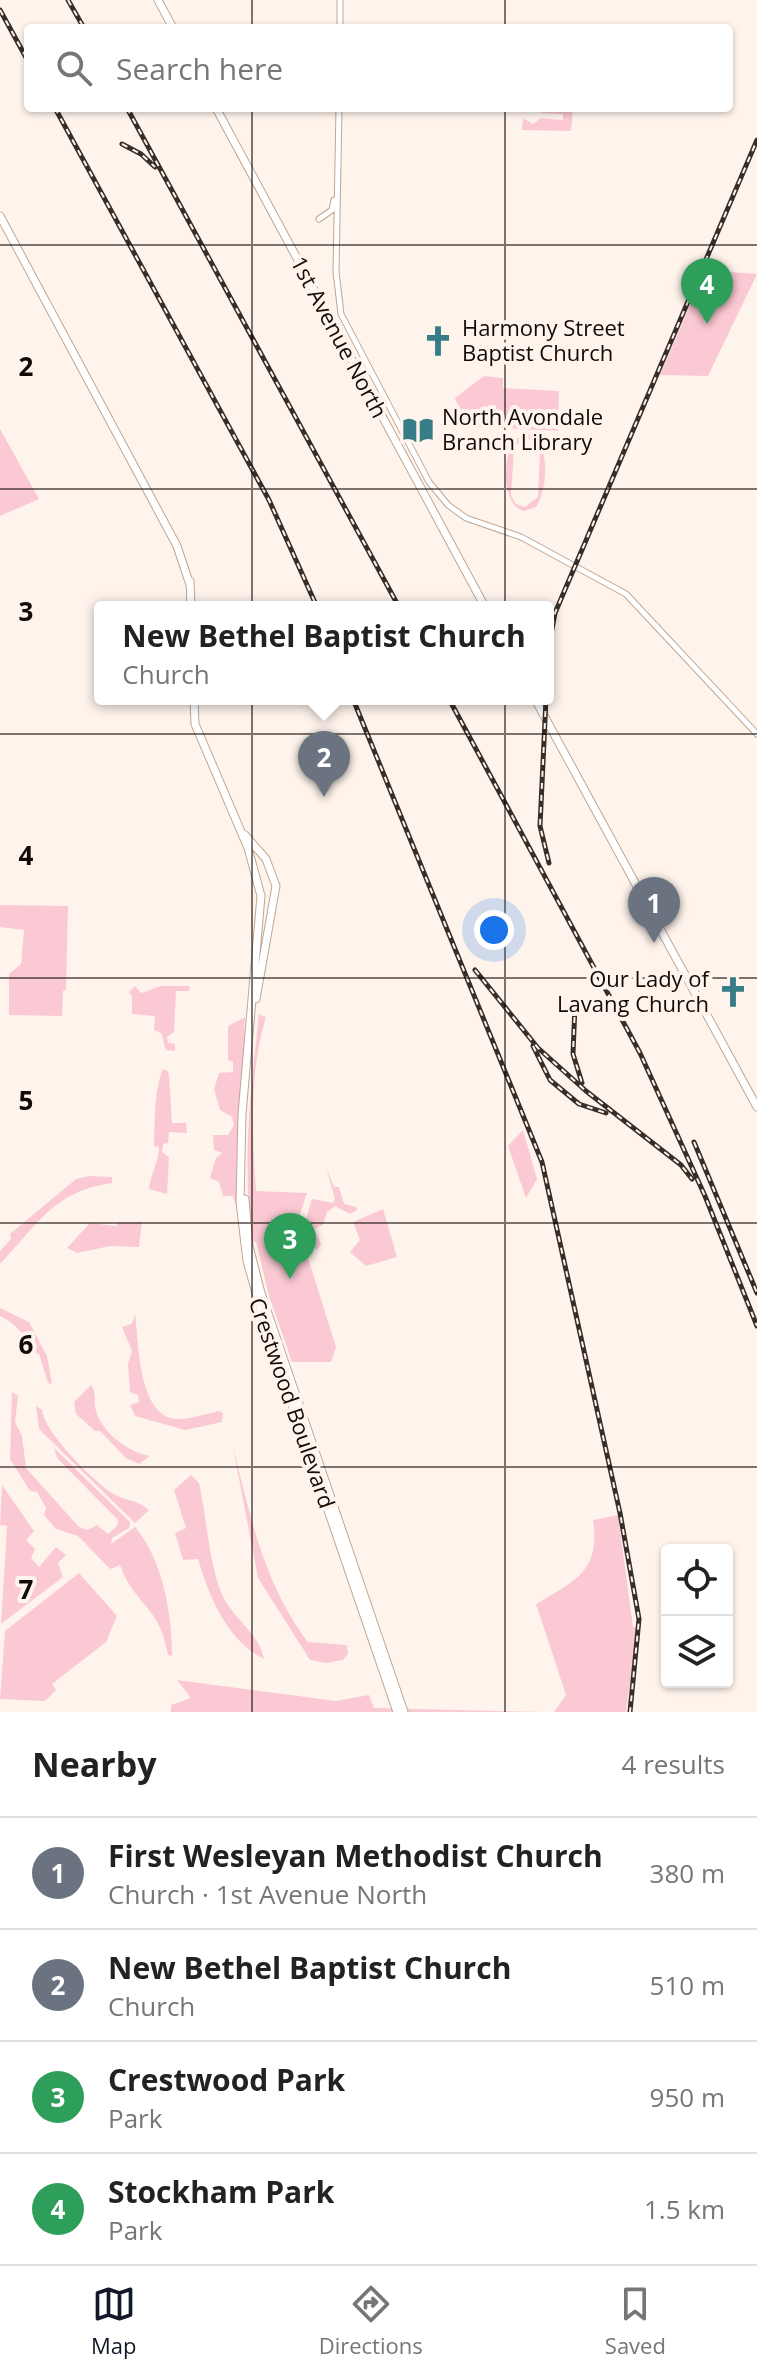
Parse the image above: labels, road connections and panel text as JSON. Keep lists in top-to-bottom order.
{
  "streets": {
    "main road": ["1st Avenue North", "Crestwood Boulevard"]
  },
  "places": {
    "church": ["Harmony Street Baptist Church", "Our Lady of Lavang Church"],
    "library": ["North Avondale Branch Library"]
  },
  "page": {
    "search": "Search here",
    "pins": [
      "4",
      "2",
      "1",
      "3"
    ],
    "popup": ["New Bethel Baptist Church", "Church"],
    "heading": ["Nearby", "4 results"],
    "list": [
      {
        "mark": "1",
        "name": "First Wesleyan Methodist Church",
        "note": "Church · 1st Avenue North",
        "value": "380 m"
      },
      {
        "mark": "2",
        "name": "New Bethel Baptist Church",
        "note": "Church",
        "value": "510 m"
      },
      {
        "mark": "3",
        "name": "Crestwood Park",
        "note": "Park",
        "value": "950 m"
      },
      {
        "mark": "4",
        "name": "Stockham Park",
        "note": "Park",
        "value": "1.5 km"
      }
    ],
    "nav": ["Map", "Directions", "Saved"]
  },
  "grid": {
    "rows": [
      "2",
      "3",
      "4",
      "5",
      "6",
      "7"
    ]
  }
}
